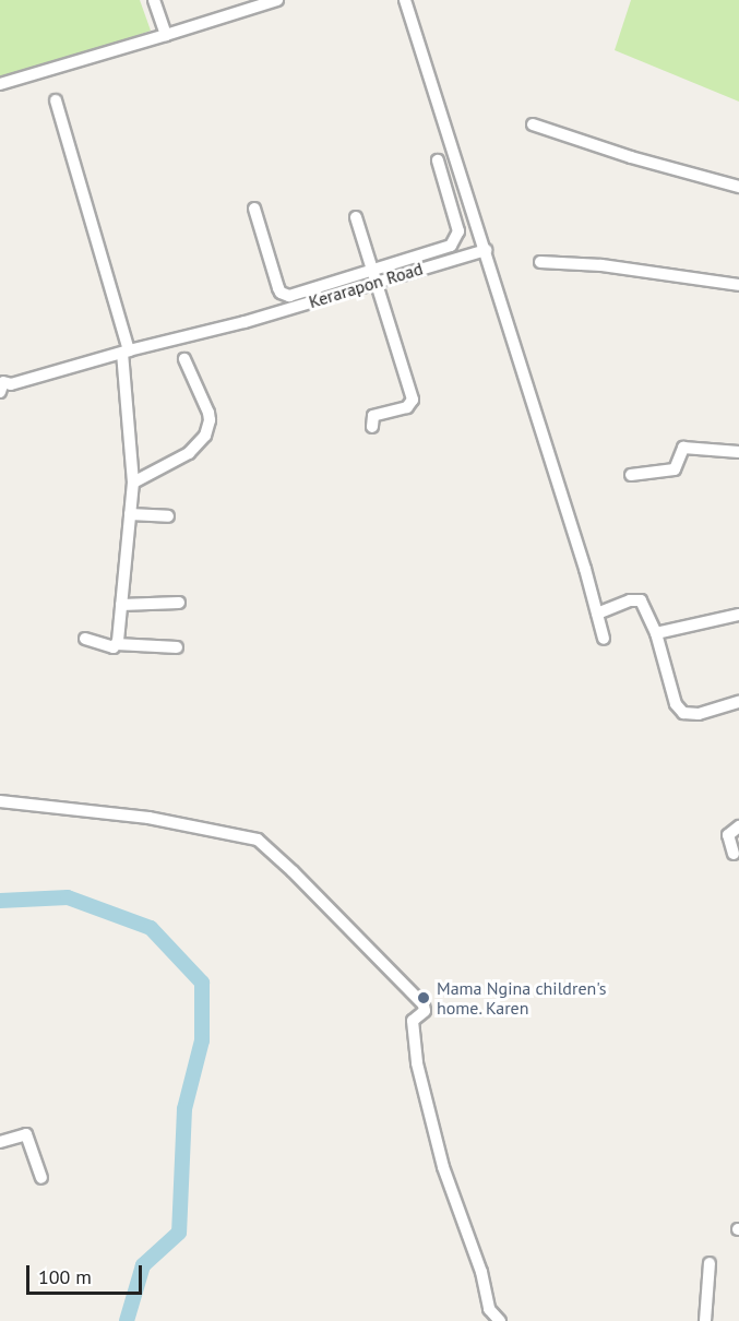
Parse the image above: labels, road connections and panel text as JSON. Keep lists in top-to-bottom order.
{
  "streets": {
    "street": ["Kerarapon Road"]
  },
  "places": ["Mama Ngina children's home. Karen"],
  "scale_bar": "100 m"
}
